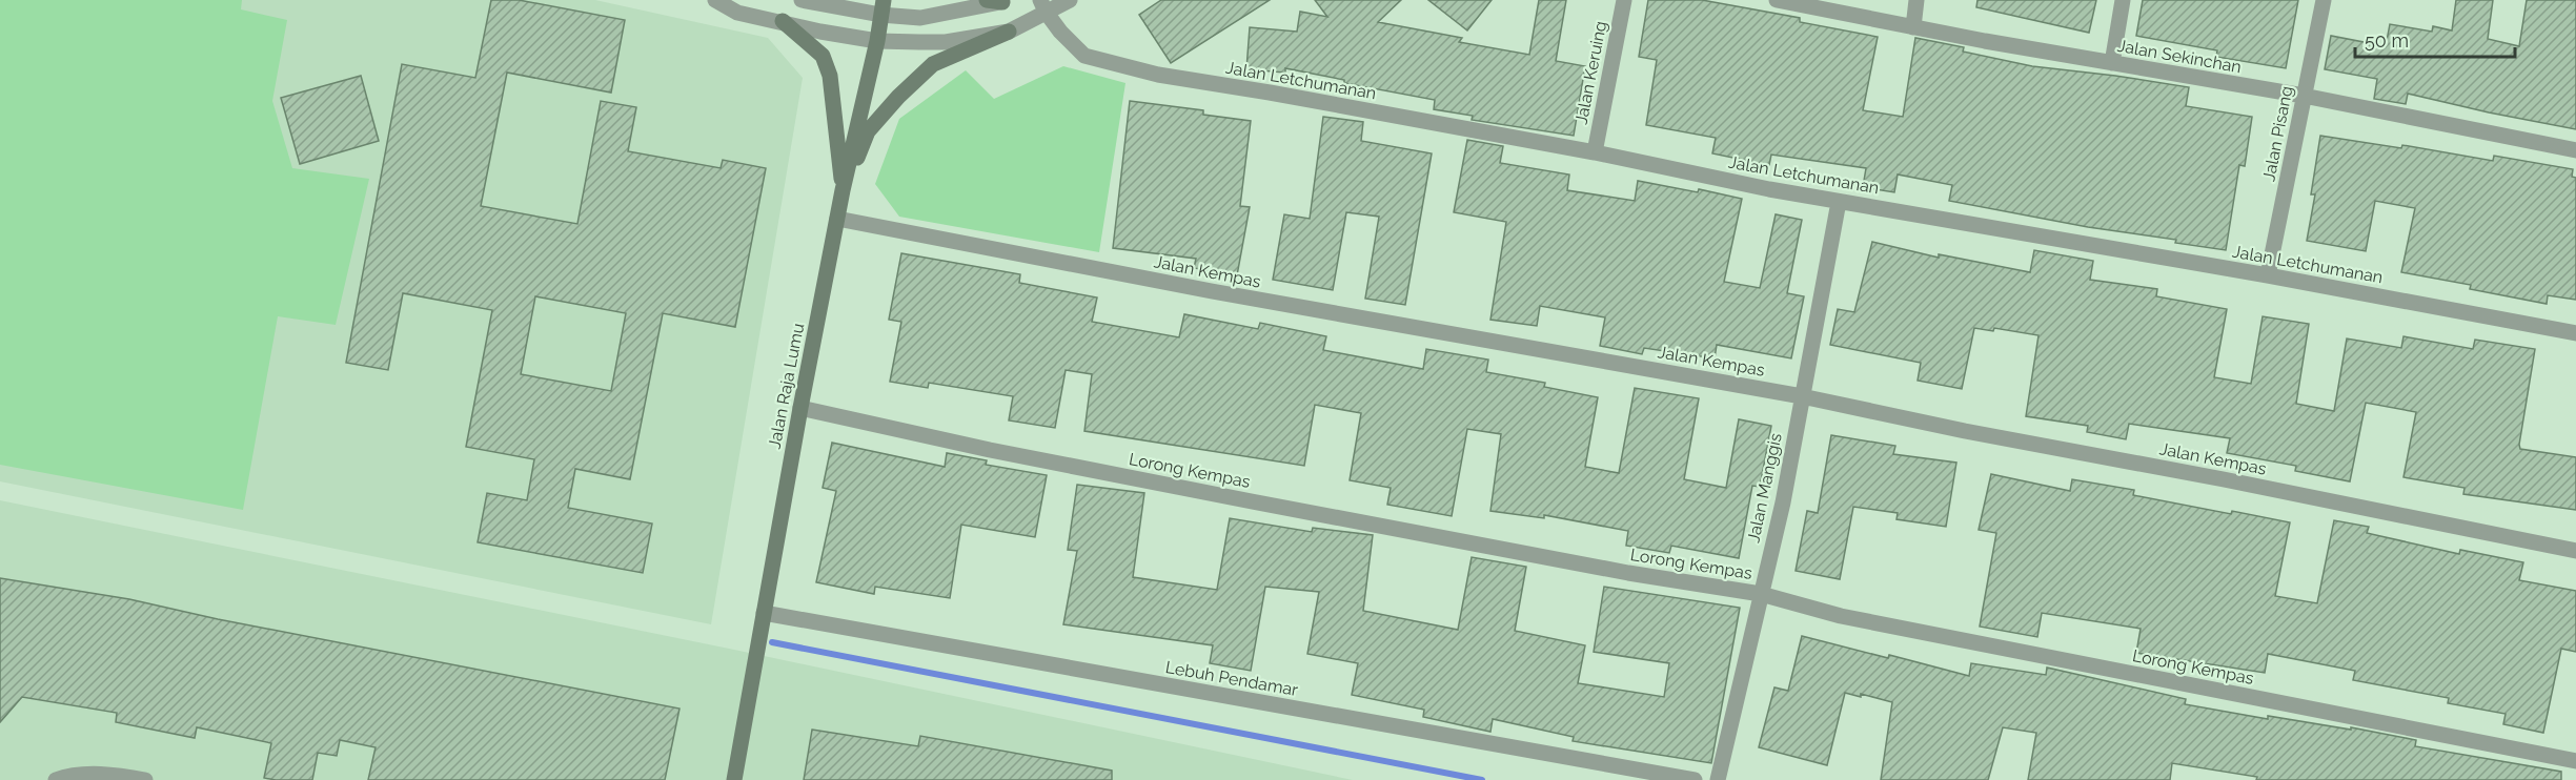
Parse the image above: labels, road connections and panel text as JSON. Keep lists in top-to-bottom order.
{
  "streets": {
    "street": [
      "Jalan Sekinchan",
      "Jalan Keruing",
      "Jalan Letchumanan",
      "Jalan Pisang",
      "Jalan Kempas",
      "Jalan Raja Lumu",
      "Lorong Kempas",
      "Jalan Manggis",
      "Lebuh Pendamar"
    ]
  },
  "crossings": [
    ["Jalan Sekinchan", "Jalan Pisang"],
    ["Jalan Keruing", "Jalan Letchumanan"],
    ["Jalan Letchumanan", "Jalan Pisang"],
    ["Jalan Letchumanan", "Jalan Manggis"],
    ["Jalan Kempas", "Jalan Raja Lumu"],
    ["Jalan Kempas", "Jalan Manggis"],
    ["Jalan Raja Lumu", "Lorong Kempas"],
    ["Jalan Raja Lumu", "Lebuh Pendamar"],
    ["Lorong Kempas", "Jalan Manggis"]
  ],
  "scale_bar": "50 m"
}
